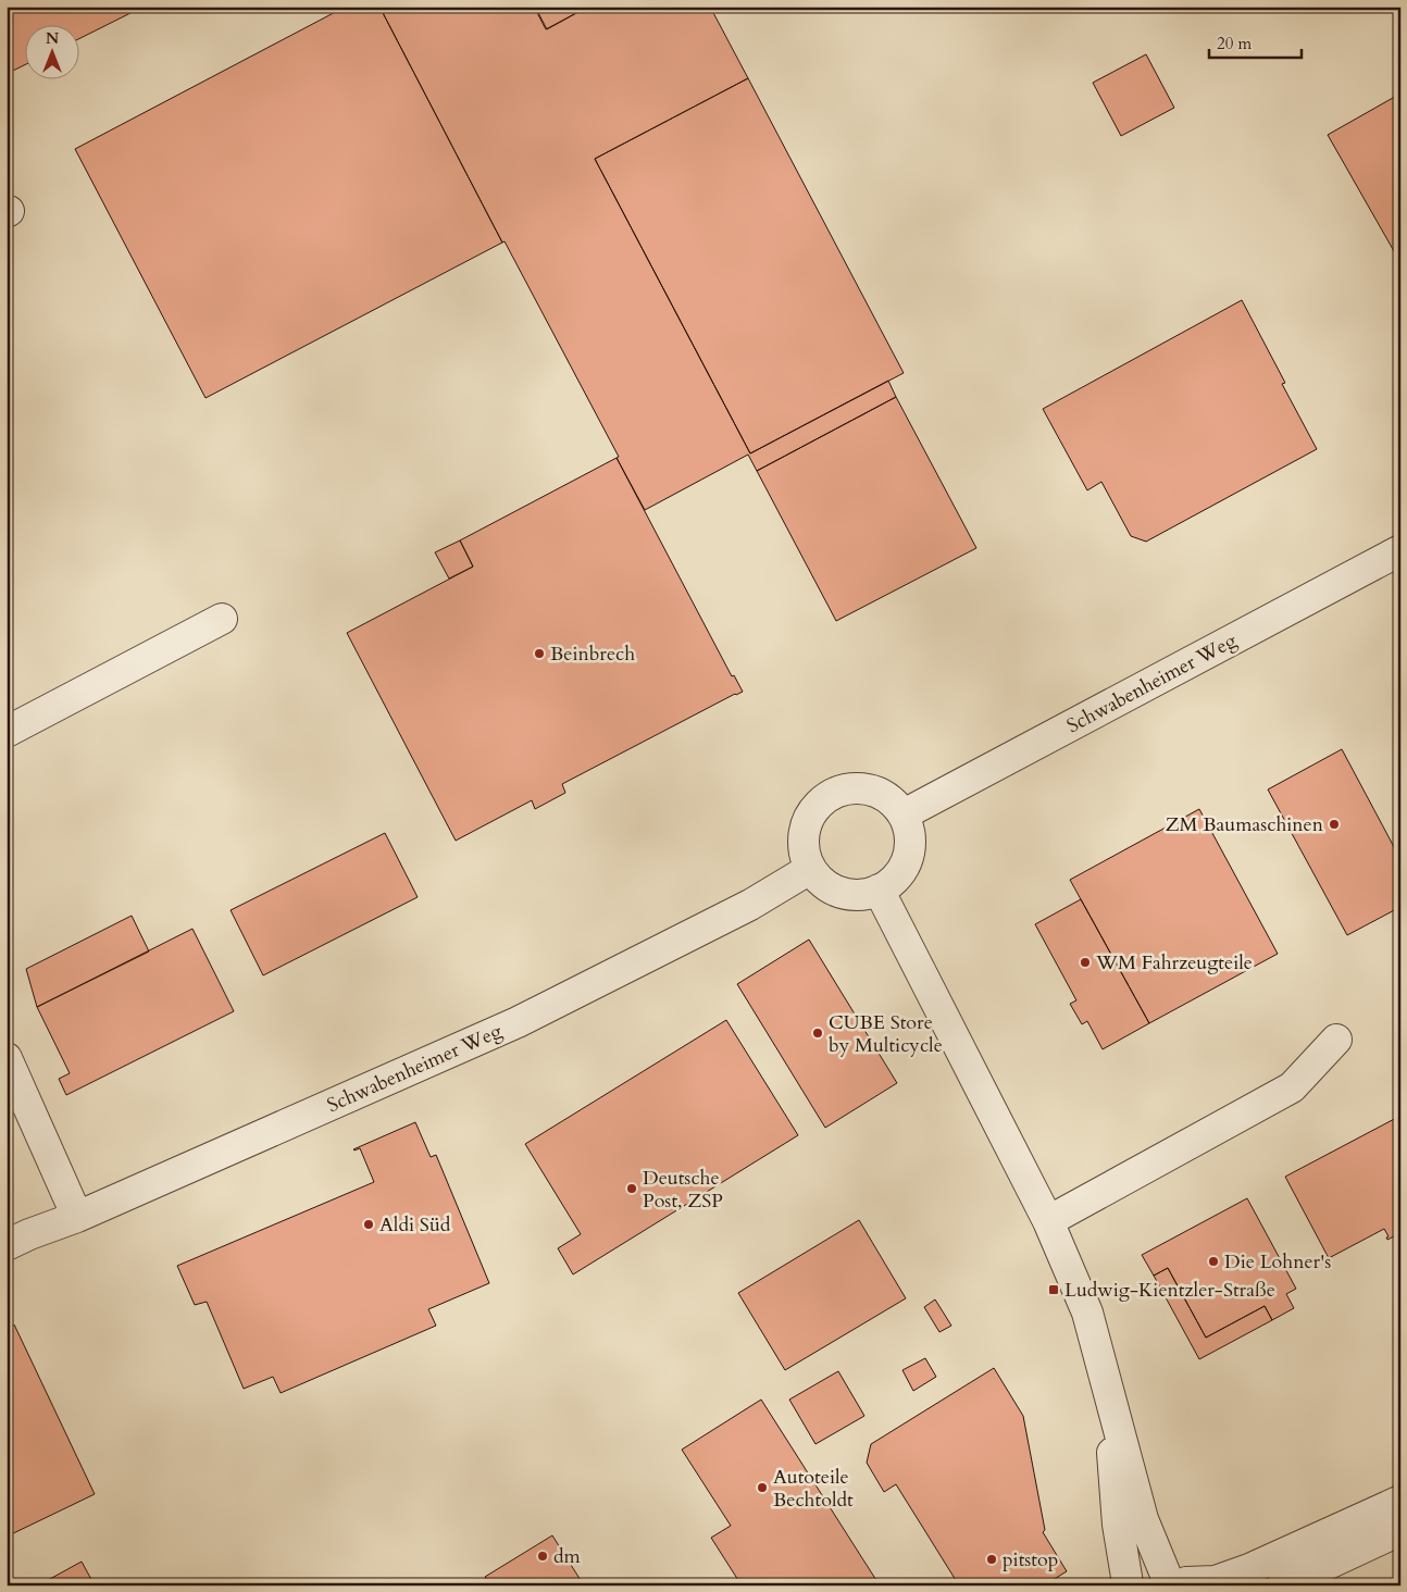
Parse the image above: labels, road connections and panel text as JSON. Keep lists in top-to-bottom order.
{
  "streets": {
    "street": ["Schwabenheimer Weg"]
  },
  "places": {
    "other": [
      "Beinbrech",
      "ZM Baumaschinen",
      "WM Fahrzeugteile",
      "CUBE Store by Multicycle",
      "Deutsche Post, ZSP",
      "Aldi Süd",
      "Die Lohner's",
      "Autoteile Bechtoldt",
      "dm",
      "pitstop"
    ],
    "transit": ["Ludwig-Kientzler-Straße"]
  },
  "scale_bar": "20 m",
  "north": "top"
}
